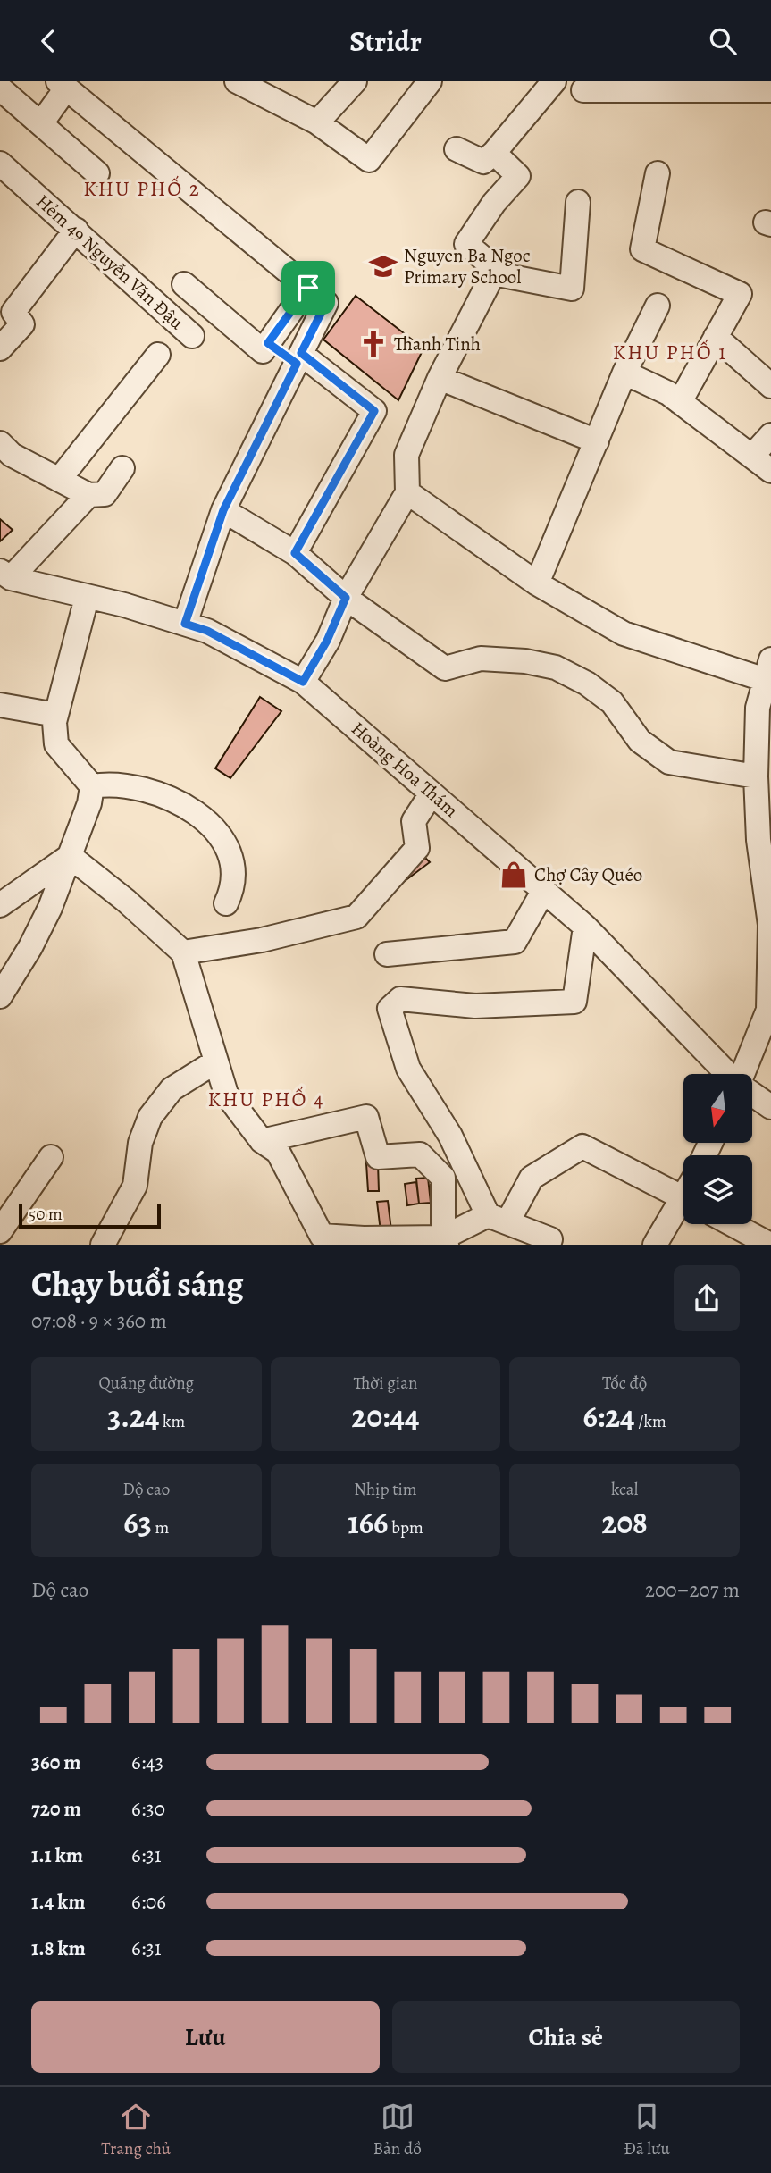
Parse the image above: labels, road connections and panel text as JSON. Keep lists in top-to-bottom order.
{
  "streets": {
    "street": ["Hẻm 49 Nguyễn Văn Đậu", "Hoàng Hoa Thám"]
  },
  "districts": ["KHU PHỐ 2", "KHU PHỐ 1", "KHU PHỐ 4"],
  "places": {
    "school or university": ["Nguyen Ba Ngoc Primary School"],
    "church": ["Thanh Tinh"],
    "shop": ["Chợ Cây Quéo"]
  },
  "scale_bar": "50 m",
  "north": "bottom",
  "page": {
    "header": "Stridr",
    "scale": "50 m",
    "heading": ["Chạy buổi sáng", "07:08 · 9 × 360 m"],
    "stats": [
      ["Quãng đường", "3.24 km"],
      ["Thời gian", "20:44"],
      ["Tốc độ", "6:24 /km"],
      ["Độ cao", "63 m"],
      ["Nhịp tim", "166 bpm"],
      ["kcal", "208"]
    ],
    "chart": ["Độ cao", "200–207 m"],
    "list": [
      {
        "name": "360 m",
        "note": "6:43"
      },
      {
        "name": "720 m",
        "note": "6:30"
      },
      {
        "name": "1.1 km",
        "note": "6:31"
      },
      {
        "name": "1.4 km",
        "note": "6:06"
      },
      {
        "name": "1.8 km",
        "note": "6:31"
      }
    ],
    "buttons": ["Lưu", "Chia sẻ"],
    "tabs": ["Trang chủ", "Bản đồ", "Đã lưu"]
  }
}
